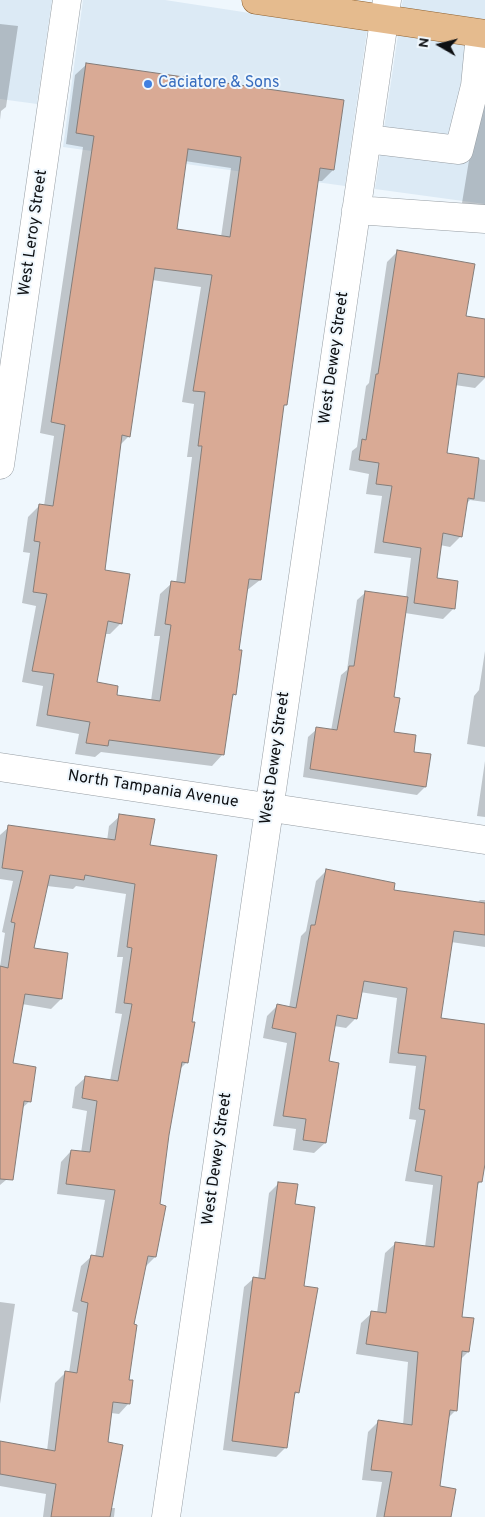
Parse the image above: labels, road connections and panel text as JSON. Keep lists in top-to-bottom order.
{
  "streets": {
    "street": ["West Leroy Street", "West Dewey Street", "North Tampania Avenue"]
  },
  "crossings": [
    ["West Dewey Street", "North Tampania Avenue"]
  ],
  "places": ["Caciatore & Sons"],
  "north": "left"
}
